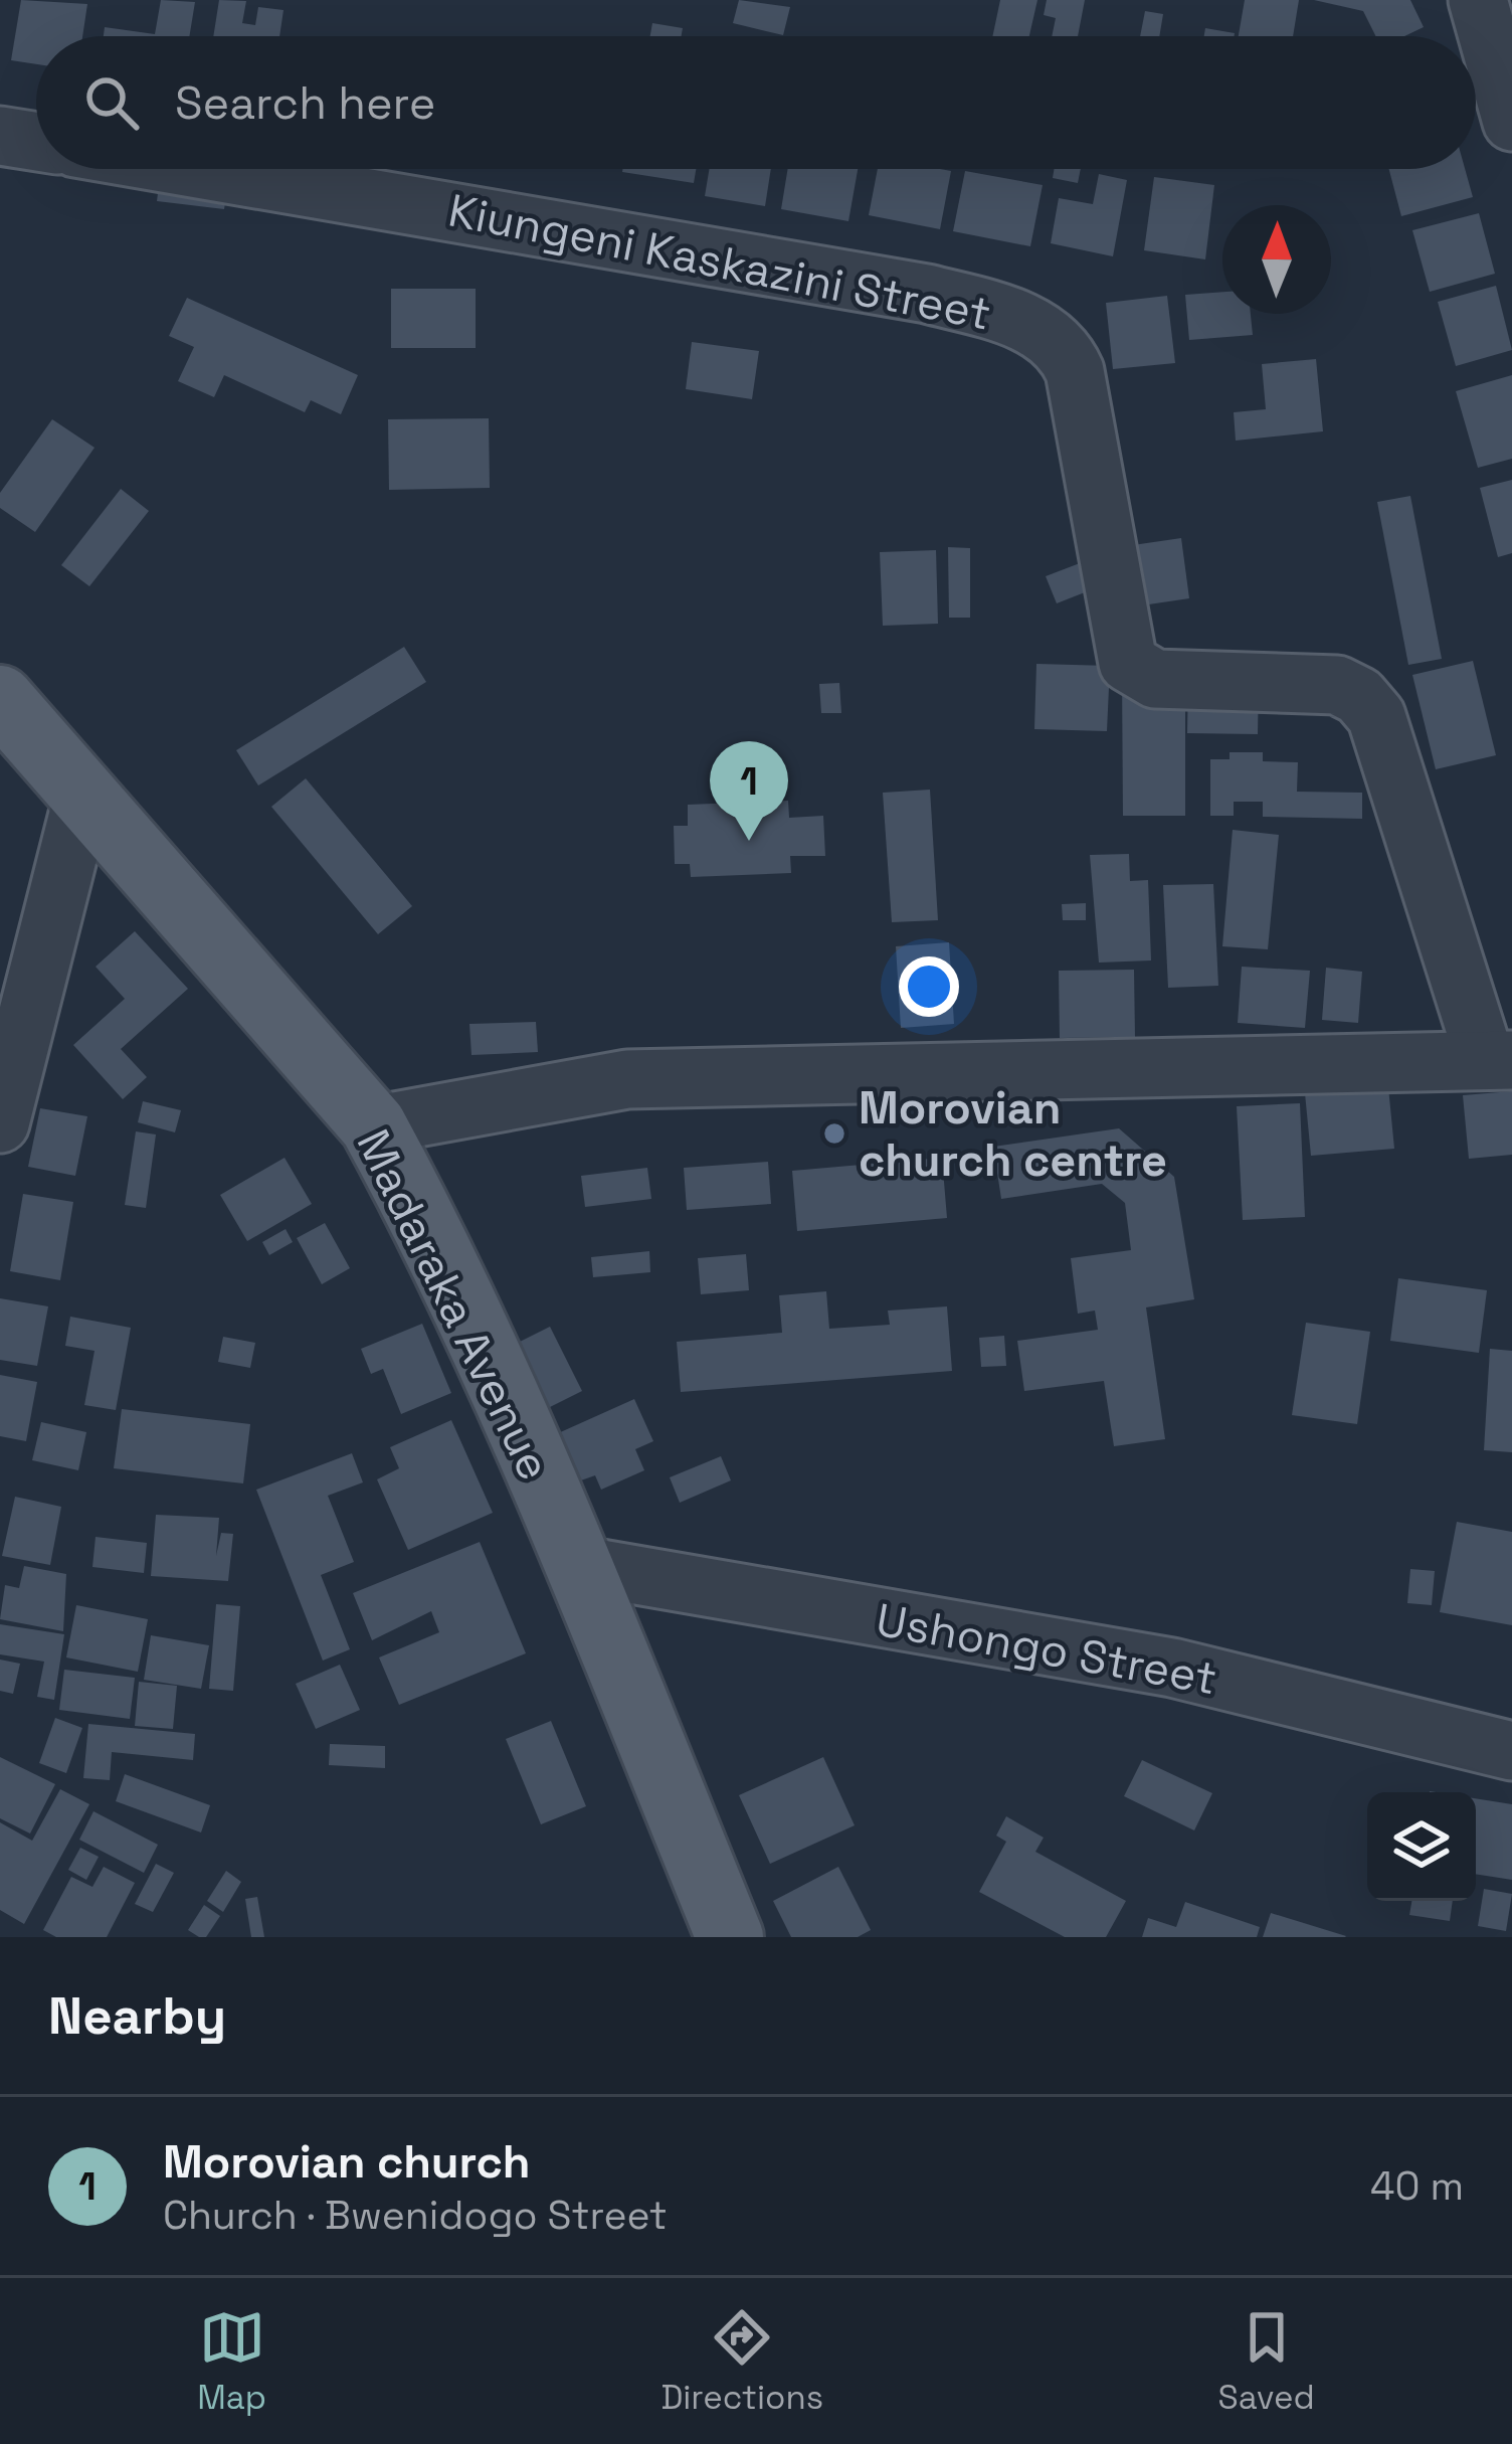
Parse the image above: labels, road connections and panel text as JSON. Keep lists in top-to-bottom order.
{
  "streets": {
    "main road": ["Madaraka Avenue"],
    "street": ["Kiungeni Kaskazini Street", "Ushongo Street"]
  },
  "crossings": [
    ["Madaraka Avenue", "Ushongo Street"]
  ],
  "places": ["Morovian church centre"],
  "north": "top",
  "page": {
    "search": "Search here",
    "pins": "1",
    "heading": "Nearby",
    "list": [
      {
        "mark": "1",
        "name": "Morovian church",
        "note": "Church · Bwenidogo Street",
        "value": "40 m"
      }
    ],
    "nav": ["Map", "Directions", "Saved"]
  }
}
